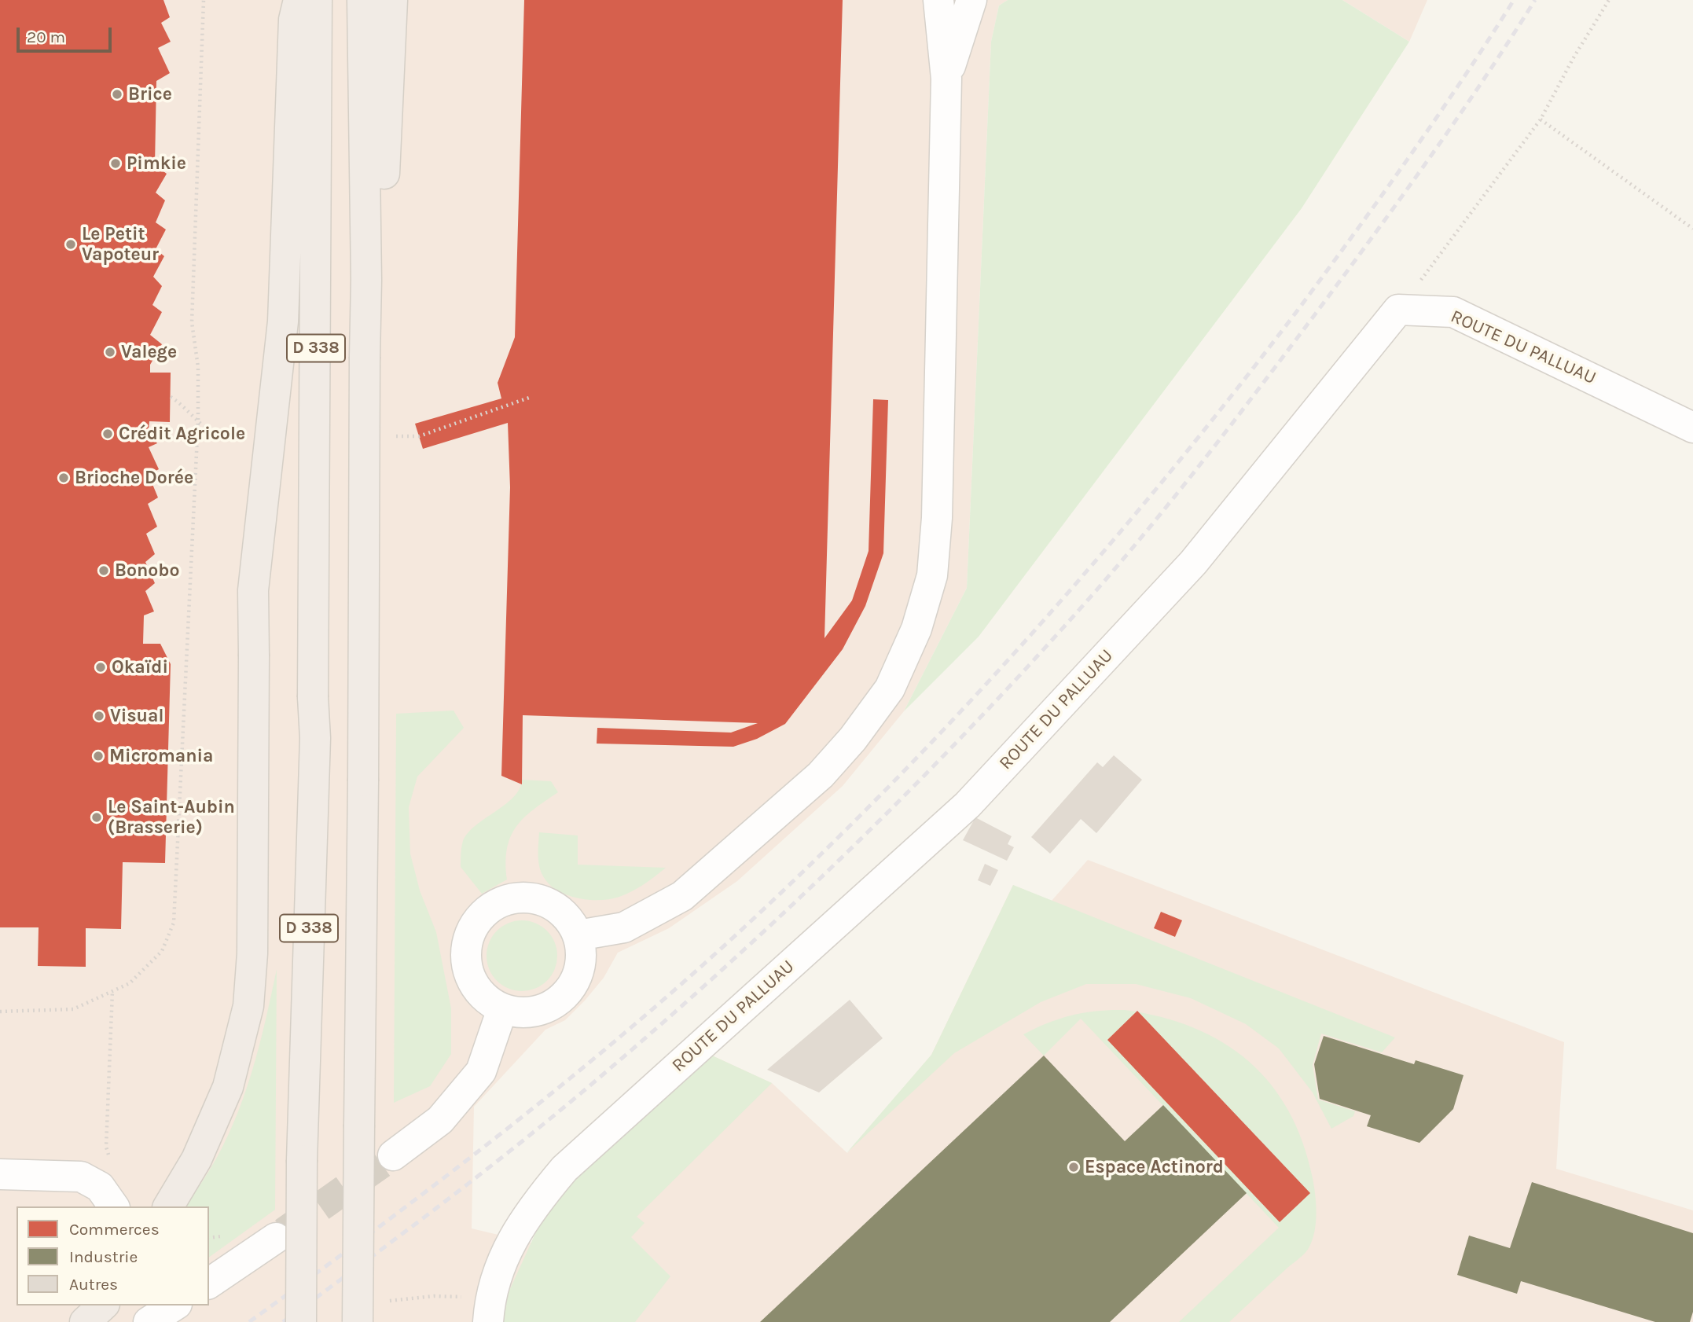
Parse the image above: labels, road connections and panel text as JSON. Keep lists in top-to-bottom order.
{
  "streets": {
    "highway": ["D 338"],
    "street": ["ROUTE DU PALLUAU"]
  },
  "places": [
    "Brice",
    "Pimkie",
    "Le Petit Vapoteur",
    "Valege",
    "Crédit Agricole",
    "Brioche Dorée",
    "Bonobo",
    "Okaïdi",
    "Visual",
    "Micromania",
    "Le Saint-Aubin (Brasserie)",
    "Espace Actinord"
  ],
  "legend": ["Commerces", "Industrie", "Autres"],
  "scale_bar": "20 m"
}
